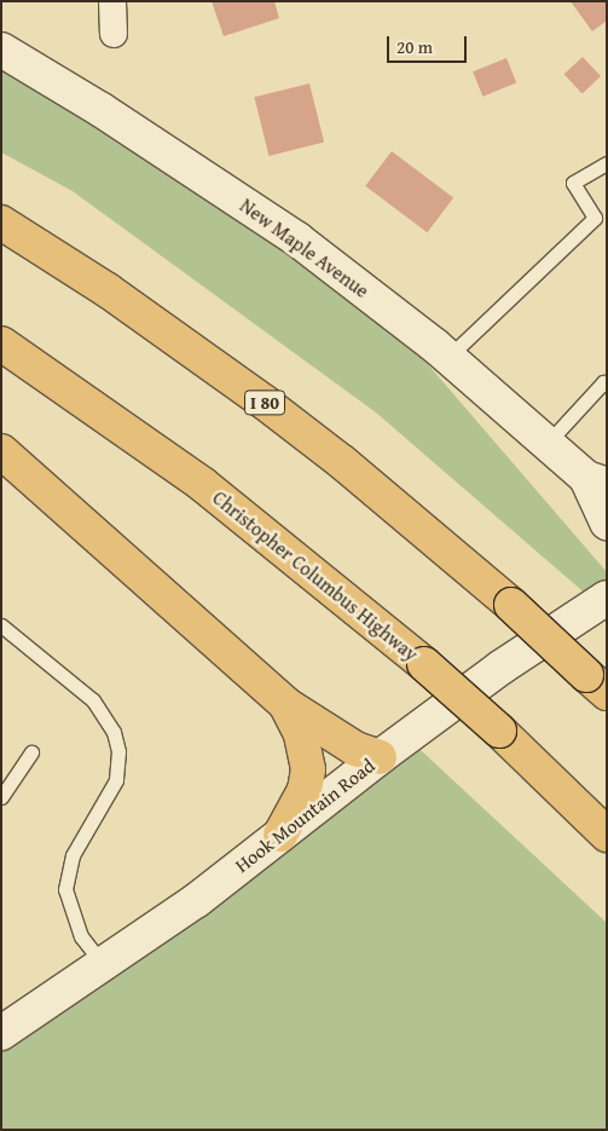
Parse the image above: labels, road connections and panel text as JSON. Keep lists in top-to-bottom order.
{
  "streets": {
    "highway": ["I 80", "Christopher Columbus Highway"],
    "main road": ["New Maple Avenue", "Hook Mountain Road"]
  },
  "scale_bar": "20 m"
}
